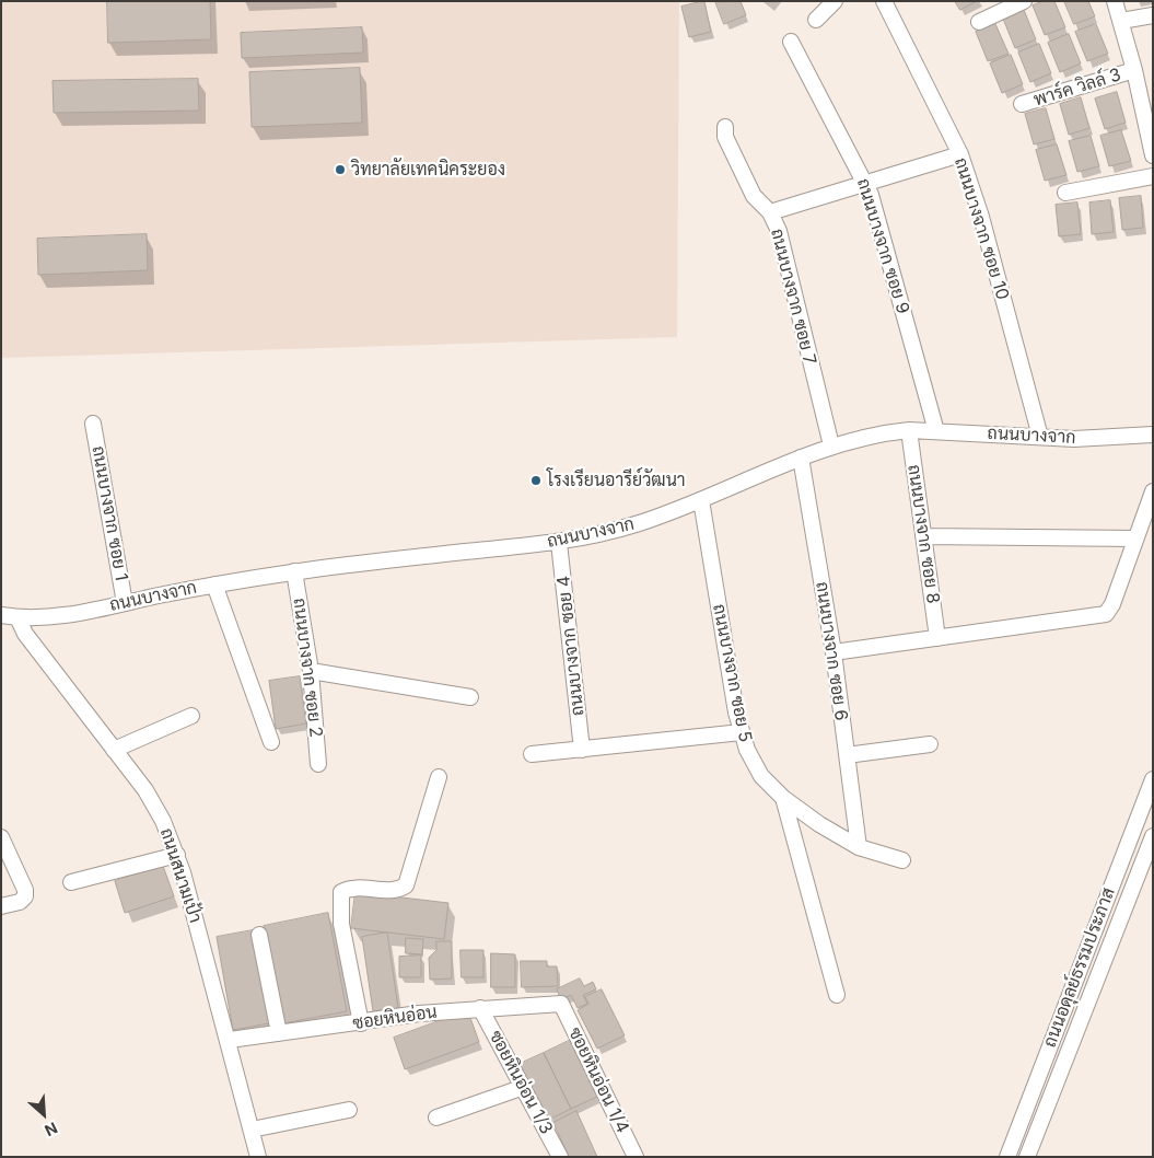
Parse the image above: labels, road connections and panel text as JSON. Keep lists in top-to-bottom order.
{
  "streets": {
    "street": [
      "พาร์ค วิลล์ 3",
      "ถนนบางจาก ซอย 10",
      "ถนนบางจาก ซอย 9",
      "ถนนบางจาก ซอย 7",
      "ถนนบางจาก",
      "ถนนบางจาก ซอย 1",
      "ถนนบางจาก ซอย 8",
      "ถนนบางจาก ซอย 4",
      "ถนนบางจาก ซอย 6",
      "ถนนบางจาก ซอย 2",
      "ถนนบางจาก ซอย 5",
      "ถนนสนามเป้า",
      "ถนนอดุลย์ธรรมประภาส",
      "ซอยหินอ่อน",
      "ซอยหินอ่อน 1/4",
      "ซอยหินอ่อน 1/3"
    ]
  },
  "crossings": [
    ["ถนนบางจาก ซอย 10", "ถนนบางจาก"],
    ["ถนนบางจาก ซอย 9", "ถนนบางจาก"],
    ["ถนนบางจาก ซอย 7", "ถนนบางจาก"],
    ["ถนนบางจาก", "ถนนบางจาก ซอย 1"],
    ["ถนนบางจาก", "ถนนบางจาก ซอย 8"],
    ["ถนนบางจาก", "ถนนบางจาก ซอย 4"],
    ["ถนนบางจาก", "ถนนบางจาก ซอย 6"],
    ["ถนนบางจาก", "ถนนบางจาก ซอย 2"],
    ["ถนนบางจาก", "ถนนบางจาก ซอย 5"],
    ["ถนนบางจาก", "ถนนสนามเป้า"],
    ["ถนนบางจาก ซอย 6", "ถนนบางจาก ซอย 5"],
    ["ถนนสนามเป้า", "ซอยหินอ่อน"],
    ["ซอยหินอ่อน", "ซอยหินอ่อน 1/4"],
    ["ซอยหินอ่อน", "ซอยหินอ่อน 1/3"]
  ],
  "places": ["วิทยาลัยเทคนิคระยอง", "โรงเรียนอารีย์วัฒนา"],
  "north": "bottom right"
}
